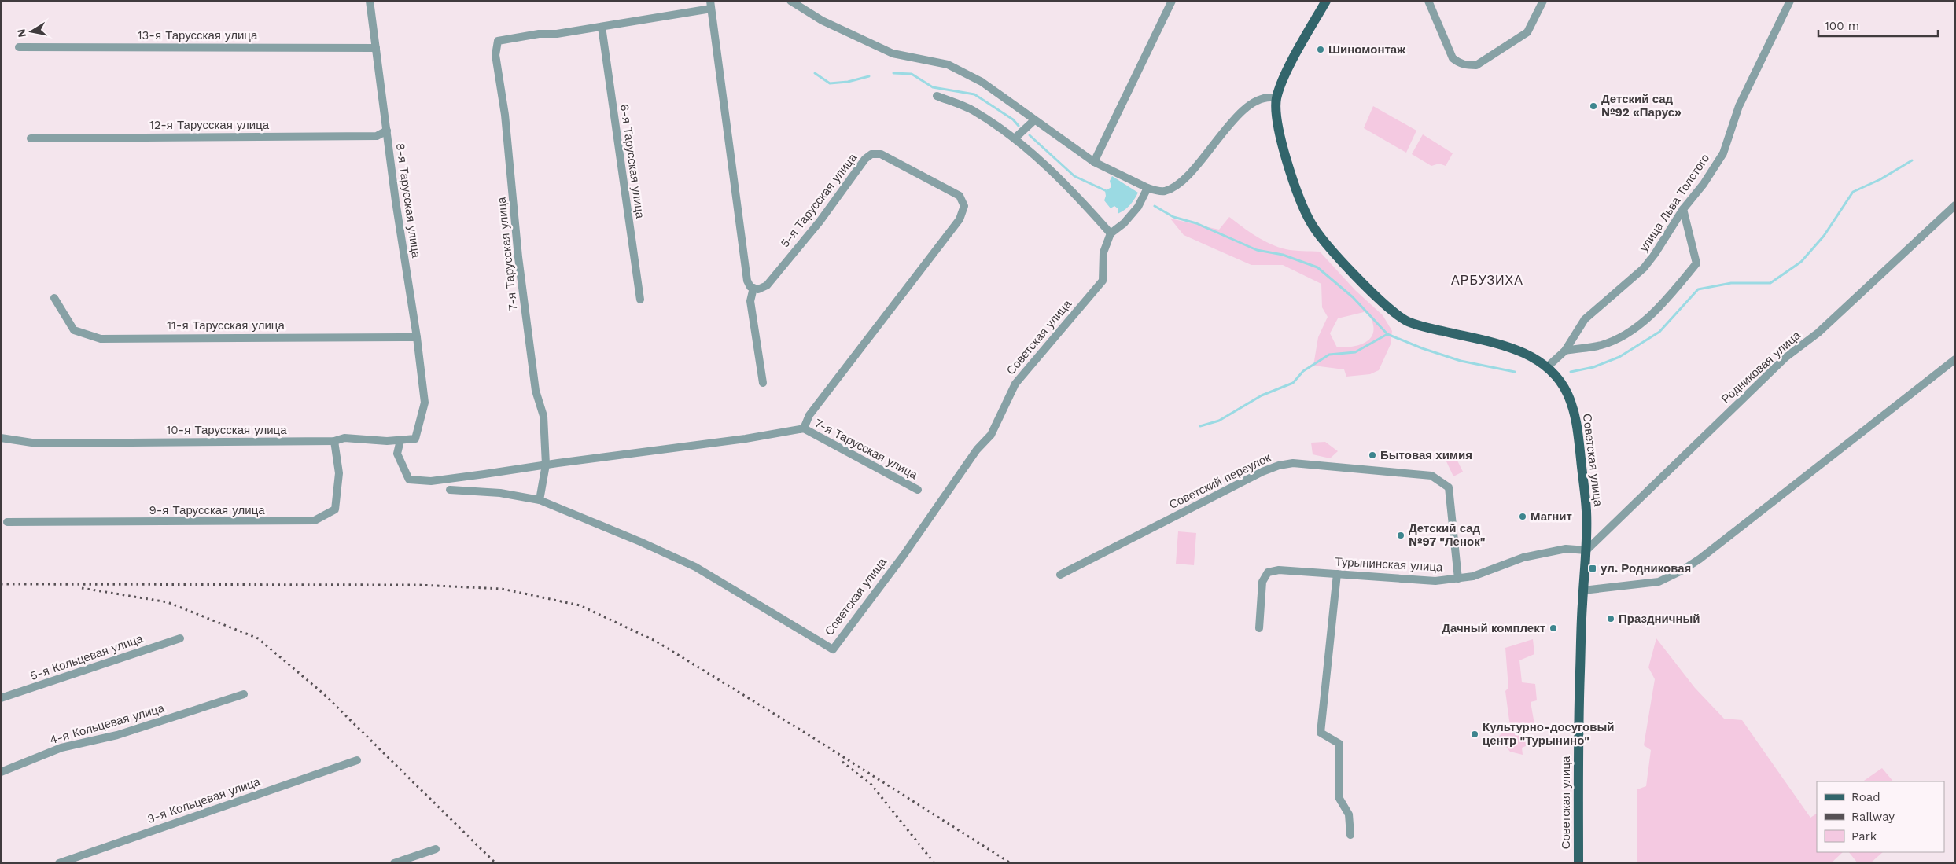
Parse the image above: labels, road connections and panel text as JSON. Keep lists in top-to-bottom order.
{
  "streets": {
    "main road": ["Советская улица"],
    "street": [
      "13-я Тарусская улица",
      "12-я Тарусская улица",
      "6-я Тарусская улица",
      "8-я Тарусская улица",
      "5-я Тарусская улица",
      "улица Льва Толстого",
      "7-я Тарусская улица",
      "11-я Тарусская улица",
      "Родниковая улица",
      "10-я Тарусская улица",
      "Советский переулок",
      "9-я Тарусская улица",
      "Турынинская улица",
      "5-я Кольцевая улица",
      "4-я Кольцевая улица",
      "3-я Кольцевая улица"
    ]
  },
  "crossings": [
    ["13-я Тарусская улица", "8-я Тарусская улица"],
    ["12-я Тарусская улица", "8-я Тарусская улица"],
    ["6-я Тарусская улица", "7-я Тарусская улица"],
    ["8-я Тарусская улица", "11-я Тарусская улица"],
    ["8-я Тарусская улица", "10-я Тарусская улица"],
    ["5-я Тарусская улица", "7-я Тарусская улица"],
    ["улица Льва Толстого", "Советская улица"],
    ["7-я Тарусская улица", "Советская улица"],
    ["7-я Тарусская улица", "10-я Тарусская улица"],
    ["Советская улица", "Родниковая улица"],
    ["Советская улица", "Турынинская улица"],
    ["Родниковая улица", "Турынинская улица"],
    ["10-я Тарусская улица", "9-я Тарусская улица"],
    ["Советский переулок", "Турынинская улица"]
  ],
  "districts": ["АРБУЗИХА"],
  "places": {
    "other": [
      "Шиномонтаж",
      "Детский сад №92 «Парус»",
      "Бытовая химия",
      "Магнит",
      "Детский сад №97 \"Ленок\"",
      "Праздничный",
      "Дачный комплект",
      "Культурно-досуговый центр \"Турынино\""
    ],
    "transit": ["ул. Родниковая"]
  },
  "legend": ["Road", "Railway", "Park"],
  "scale_bar": "100 m",
  "north": "left"
}
